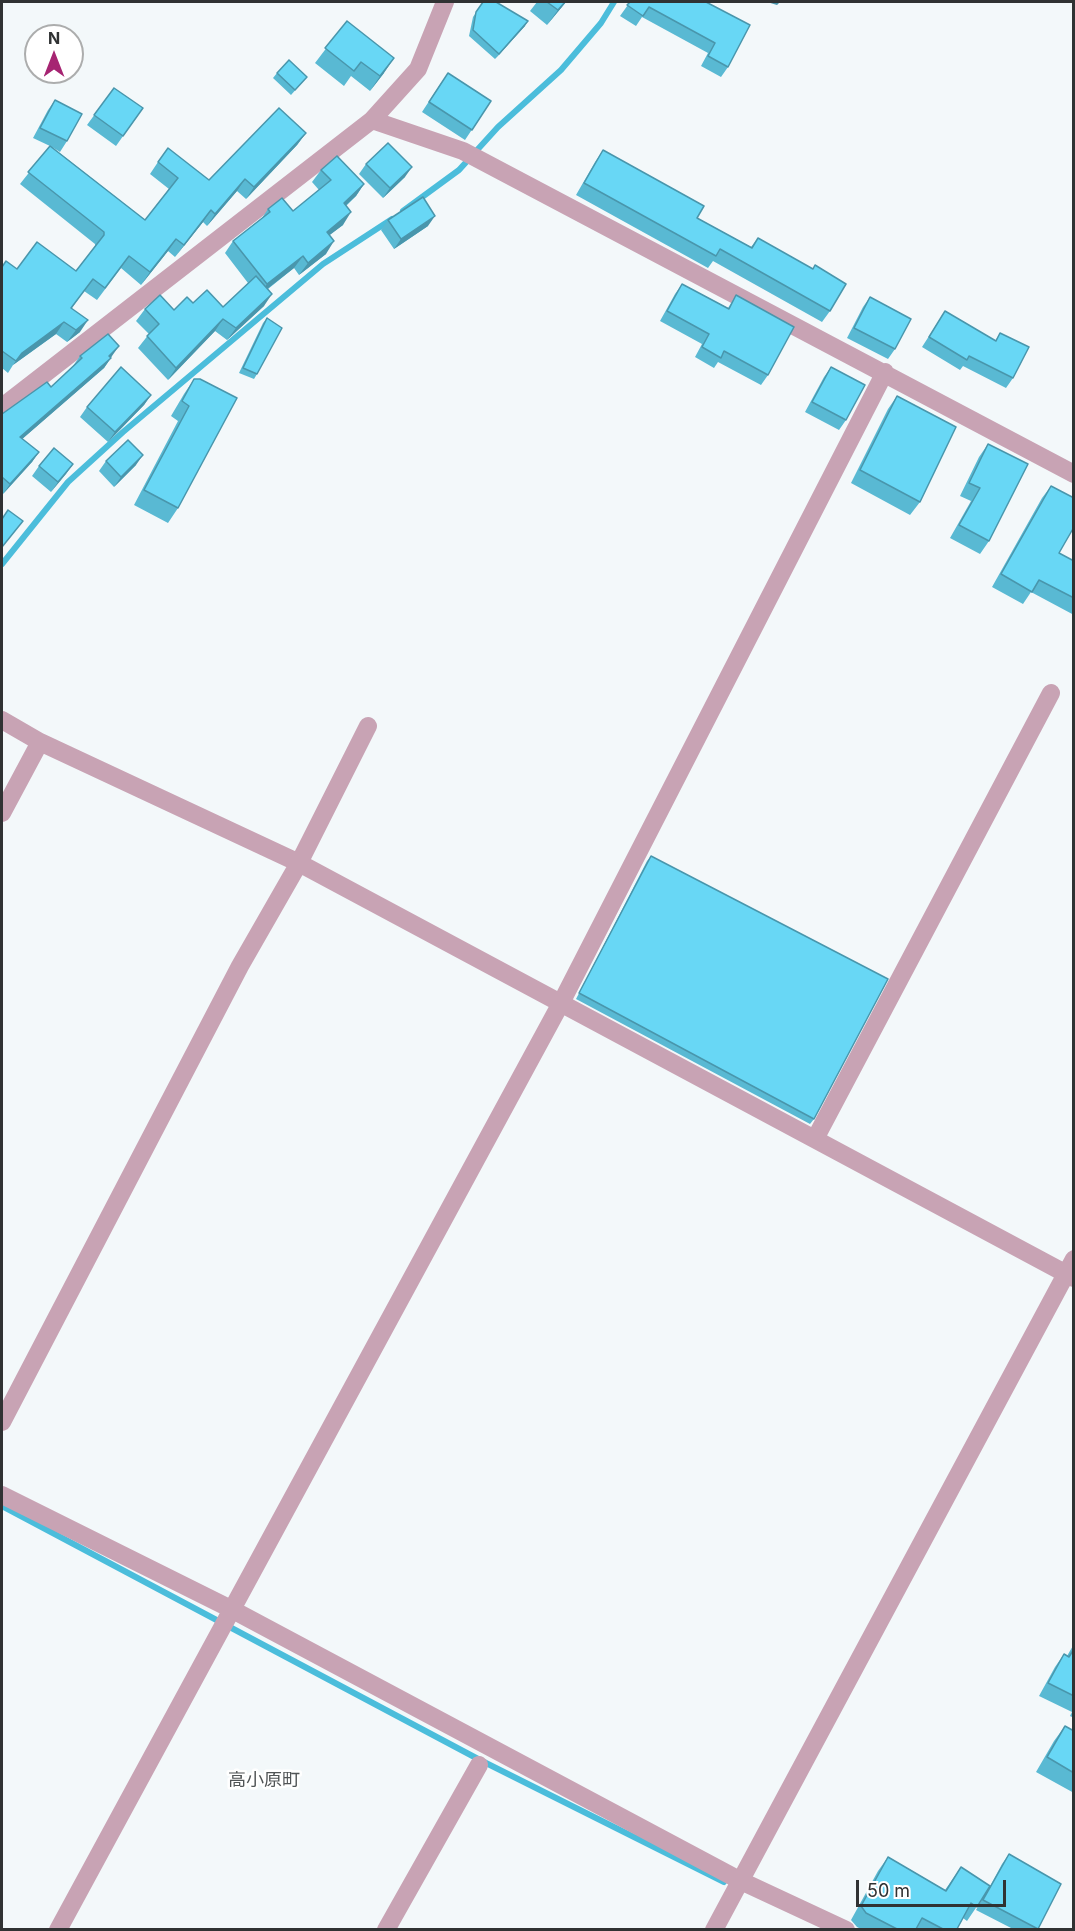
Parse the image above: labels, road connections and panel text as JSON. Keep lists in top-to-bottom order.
{
  "districts": ["高小原町"],
  "scale_bar": "50 m",
  "north": "top"
}
